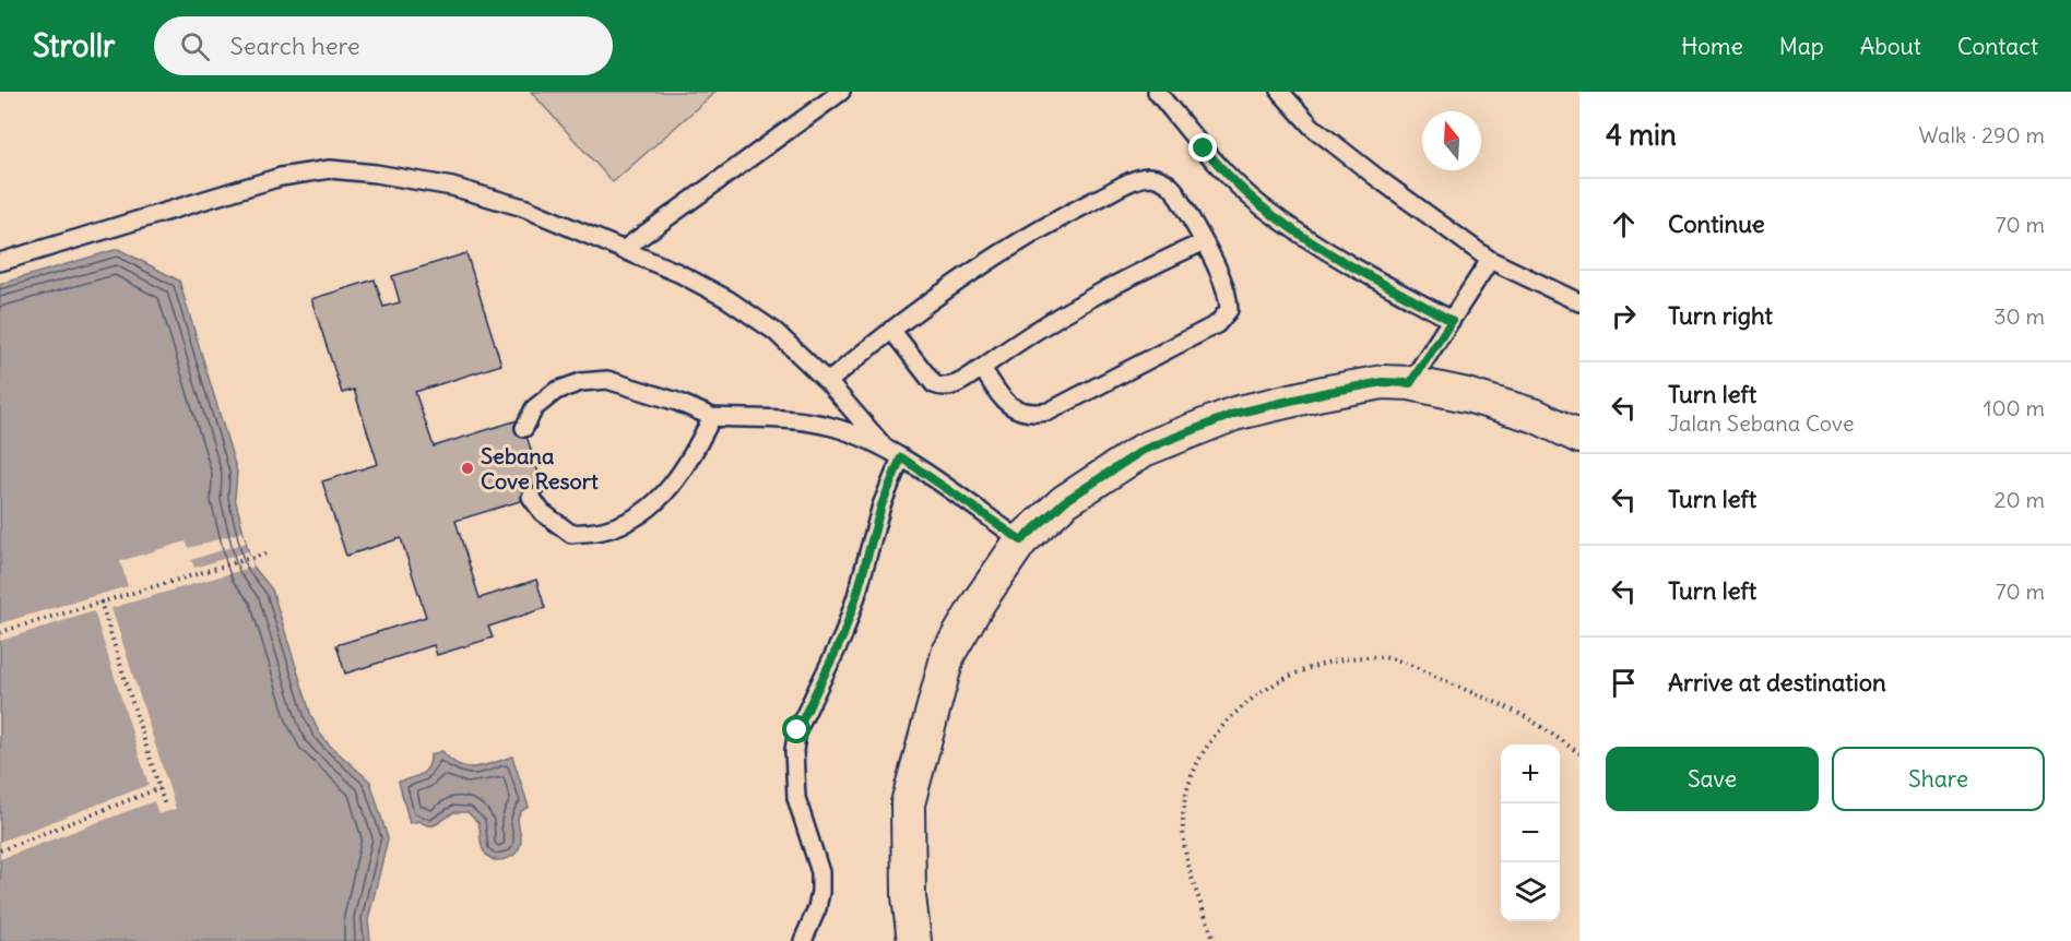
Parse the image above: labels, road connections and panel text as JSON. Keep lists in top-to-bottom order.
{
  "places": ["Sebana Cove Resort"],
  "north": "top",
  "page": {
    "header": "Strollr",
    "search": "Search here",
    "nav": [
      "Home",
      "Map",
      "About",
      "Contact"
    ],
    "heading": ["4 min", "Walk · 290 m"],
    "list": [
      ["Continue", "70 m"],
      ["Turn right", "30 m"],
      ["Turn left", "Jalan Sebana Cove", "100 m"],
      ["Turn left", "20 m"],
      ["Turn left", "70 m"],
      "Arrive at destination"
    ],
    "buttons": ["Save", "Share"],
    "map_buttons": ["+", "−"]
  }
}
